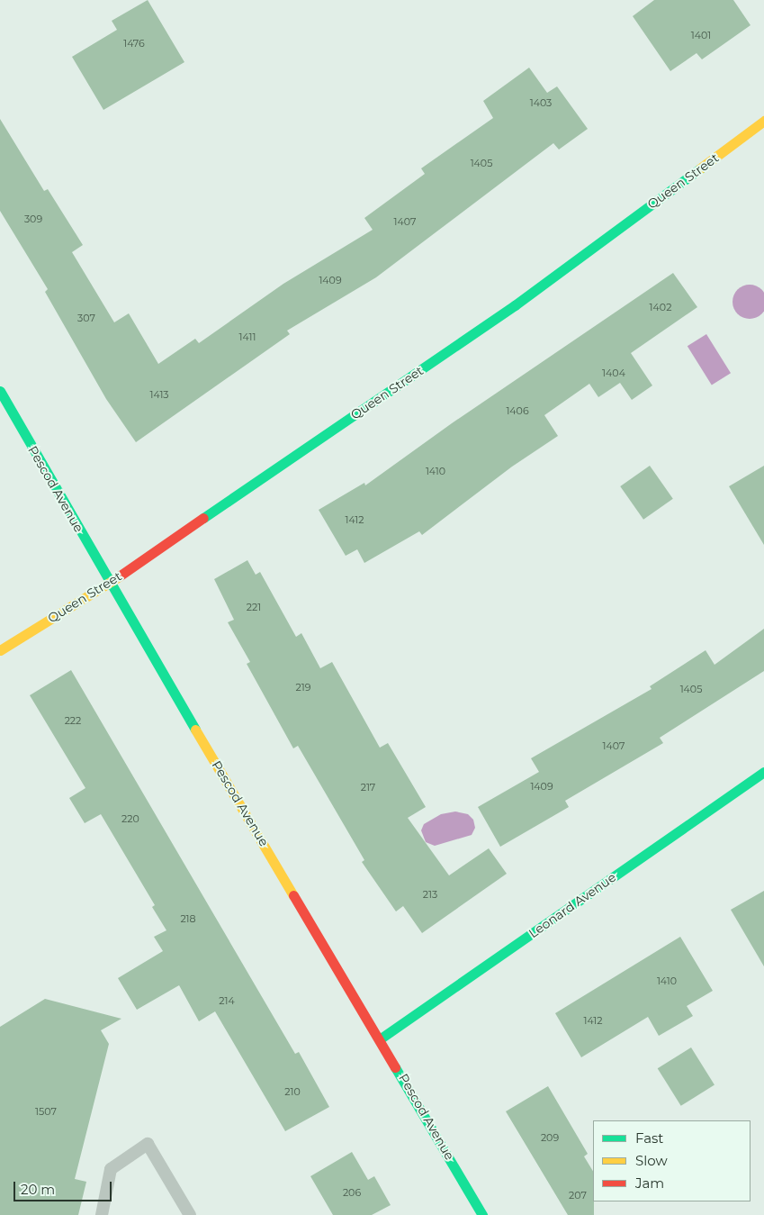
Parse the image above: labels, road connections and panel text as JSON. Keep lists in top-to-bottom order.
{
  "streets": {
    "street": ["Queen Street", "Pescod Avenue", "Leonard Avenue"]
  },
  "crossings": [
    ["Queen Street", "Pescod Avenue"],
    ["Pescod Avenue", "Leonard Avenue"]
  ],
  "house_numbers": [
    "1401",
    "1476",
    "1403",
    "1405",
    "309",
    "1407",
    "1409",
    "1402",
    "307",
    "1411",
    "1404",
    "1413",
    "1406",
    "1410",
    "1412",
    "221",
    "219",
    "1405",
    "222",
    "1407",
    "1409",
    "217",
    "220",
    "213",
    "218",
    "1410",
    "214",
    "1412",
    "210",
    "1507",
    "209",
    "206",
    "207"
  ],
  "legend": ["Fast", "Slow", "Jam"],
  "scale_bar": "20 m"
}
